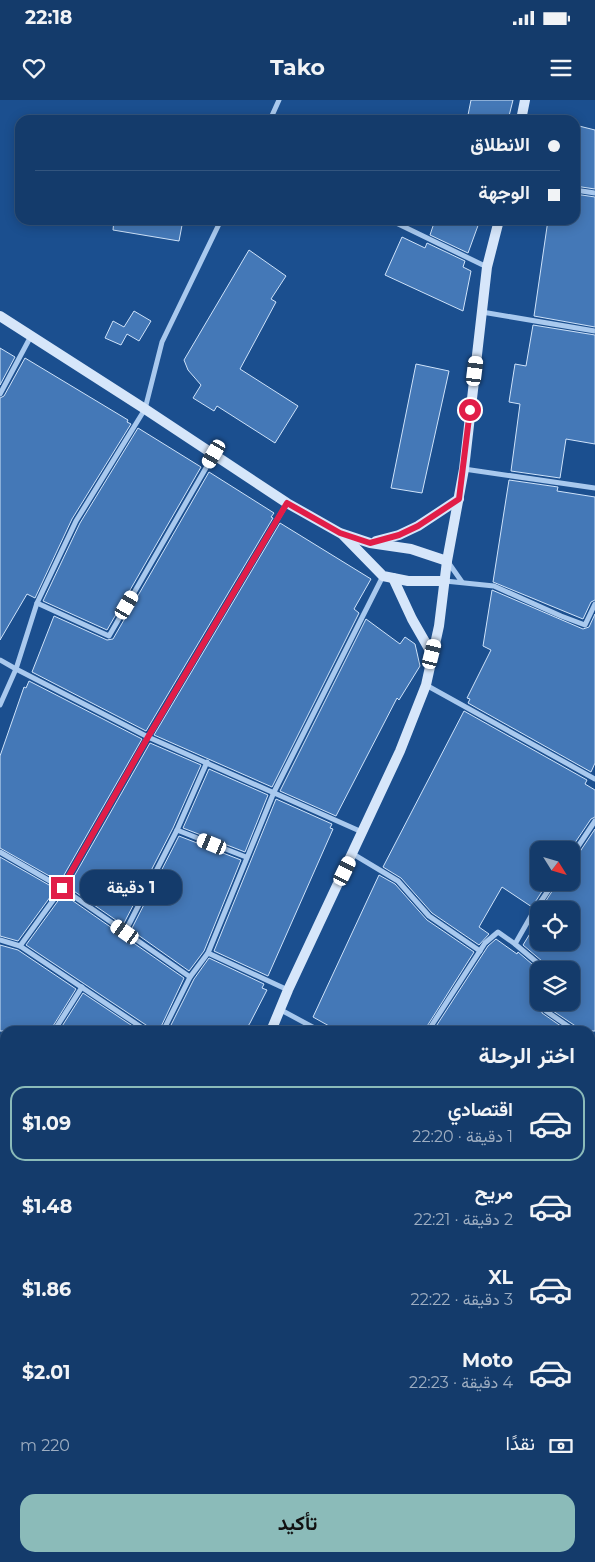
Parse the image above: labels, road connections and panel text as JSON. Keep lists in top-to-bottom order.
{
  "north": "bottom right",
  "page": {
    "status": "22:18",
    "header": "Tako",
    "banner": ["الانطلاق", "الوجهة"],
    "bubble": "1 دقيقة",
    "heading": "اختر الرحلة",
    "list": [
      {
        "name": "اقتصادي",
        "note": "1 دقيقة · 22:20",
        "value": "$1.09"
      },
      {
        "name": "مريح",
        "note": "2 دقيقة · 22:21",
        "value": "$1.48"
      },
      {
        "name": "XL",
        "note": "3 دقيقة · 22:22",
        "value": "$1.86"
      },
      {
        "name": "Moto",
        "note": "4 دقيقة · 22:23",
        "value": "$2.01"
      }
    ],
    "pay": ["نقدًا", "220 m"],
    "buttons": "تأكيد"
  }
}
